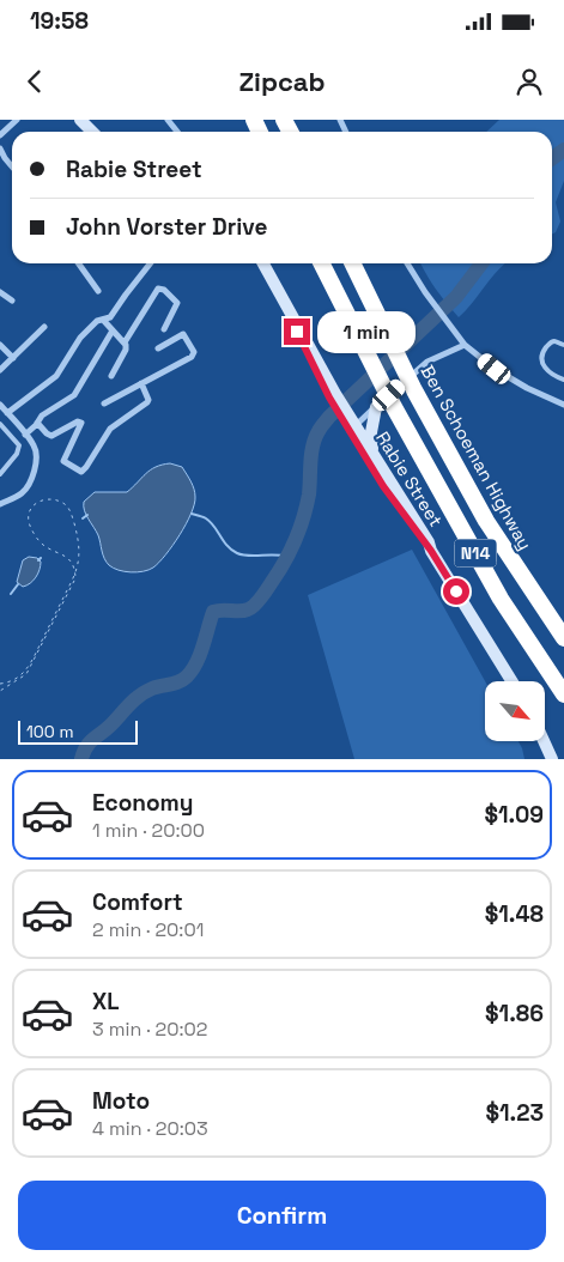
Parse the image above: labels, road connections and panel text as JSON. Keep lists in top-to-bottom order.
{
  "streets": {
    "highway": ["Ben Schoeman Highway", "N14"],
    "main road": ["Rabie Street"]
  },
  "scale_bar": "100 m",
  "north": "bottom right",
  "page": {
    "status": "19:58",
    "header": "Zipcab",
    "banner": ["Rabie Street", "John Vorster Drive"],
    "bubble": "1 min",
    "scale": "100 m",
    "list": [
      {
        "name": "Economy",
        "note": "1 min · 20:00",
        "value": "$1.09"
      },
      {
        "name": "Comfort",
        "note": "2 min · 20:01",
        "value": "$1.48"
      },
      {
        "name": "XL",
        "note": "3 min · 20:02",
        "value": "$1.86"
      },
      {
        "name": "Moto",
        "note": "4 min · 20:03",
        "value": "$1.23"
      }
    ],
    "buttons": "Confirm"
  }
}
